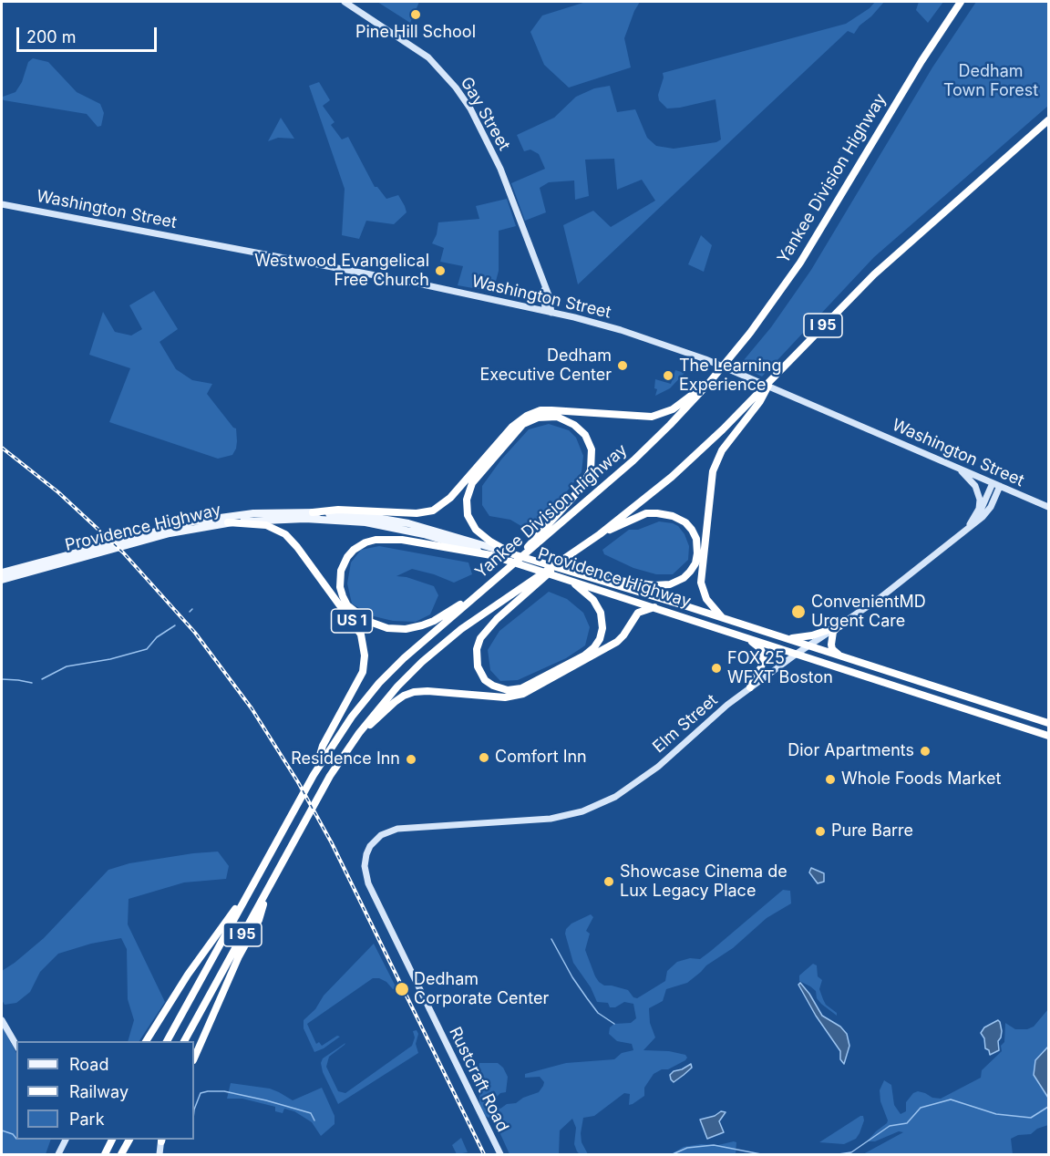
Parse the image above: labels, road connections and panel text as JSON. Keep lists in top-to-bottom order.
{
  "streets": {
    "highway": [
      "Yankee Division Highway",
      "I 95",
      "Providence Highway",
      "US 1"
    ],
    "main road": [
      "Gay Street",
      "Washington Street",
      "Elm Street",
      "Rustcraft Road"
    ]
  },
  "crossings": [
    ["Gay Street", "Washington Street"],
    ["Yankee Division Highway", "Providence Highway"],
    ["Yankee Division Highway", "US 1"],
    ["Washington Street", "Elm Street"],
    ["Providence Highway", "US 1"],
    ["Providence Highway", "Elm Street"],
    ["Elm Street", "Rustcraft Road"]
  ],
  "parks": ["Dedham Town Forest"],
  "places": [
    "Pine Hill School",
    "Westwood Evangelical Free Church",
    "Dedham Executive Center",
    "The Learning Experience",
    "ConvenientMD Urgent Care",
    "FOX 25 WFXT Boston",
    "Dior Apartments",
    "Comfort Inn",
    "Residence Inn",
    "Whole Foods Market",
    "Pure Barre",
    "Showcase Cinema de Lux Legacy Place",
    "Dedham Corporate Center"
  ],
  "legend": ["Road", "Railway", "Park"],
  "scale_bar": "200 m"
}
